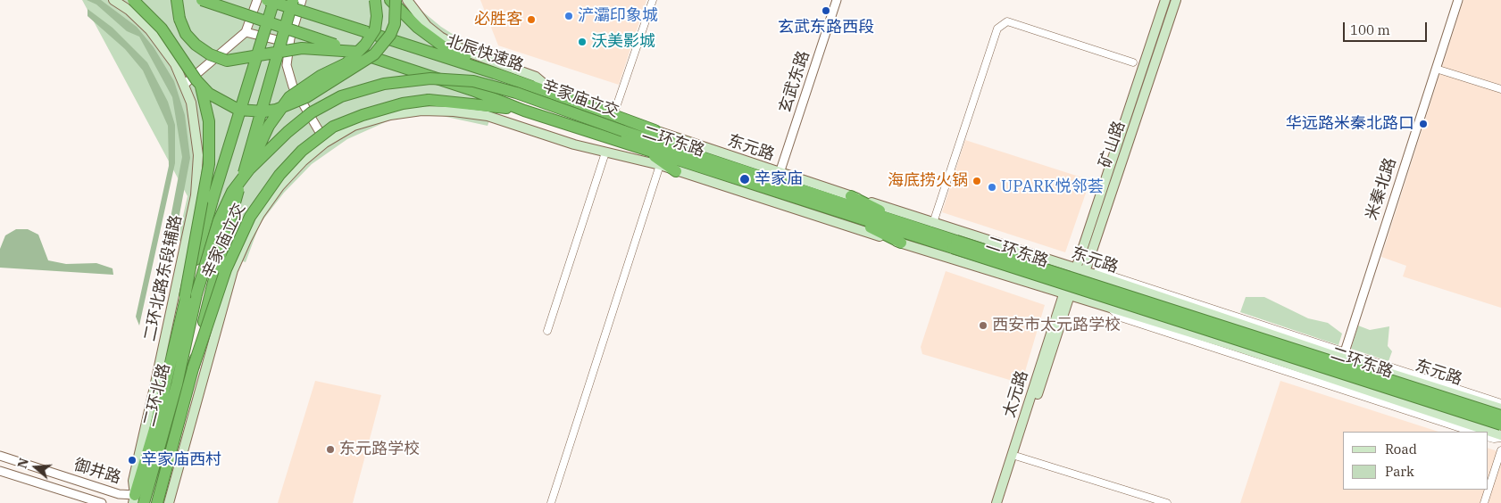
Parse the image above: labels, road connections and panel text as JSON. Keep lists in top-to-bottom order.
{
  "streets": {
    "highway": [
      "北辰快速路",
      "辛家庙立交",
      "二环东路",
      "二环北路"
    ],
    "main road": [
      "矿山路",
      "东元路",
      "二环北路东段辅路",
      "太元路"
    ],
    "street": ["玄武东路", "米秦北路", "御井路"]
  },
  "crossings": [
    ["北辰快速路", "辛家庙立交"],
    ["北辰快速路", "东元路"],
    ["玄武东路", "东元路"],
    ["辛家庙立交", "二环东路"],
    ["辛家庙立交", "二环北路"],
    ["矿山路", "东元路"],
    ["矿山路", "太元路"],
    ["东元路", "米秦北路"],
    ["二环北路东段辅路", "二环北路"],
    ["二环北路东段辅路", "御井路"],
    ["二环北路", "御井路"]
  ],
  "places": [
    "玄武东路西段",
    "浐灞印象城",
    "必胜客",
    "沃美影城",
    "华远路米秦北路口",
    "辛家庙",
    "海底捞火锅",
    "UPARK悦邻荟",
    "西安市太元路学校",
    "东元路学校",
    "辛家庙西村"
  ],
  "legend": ["Road", "Park"],
  "scale_bar": "100 m",
  "north": "left"
}
